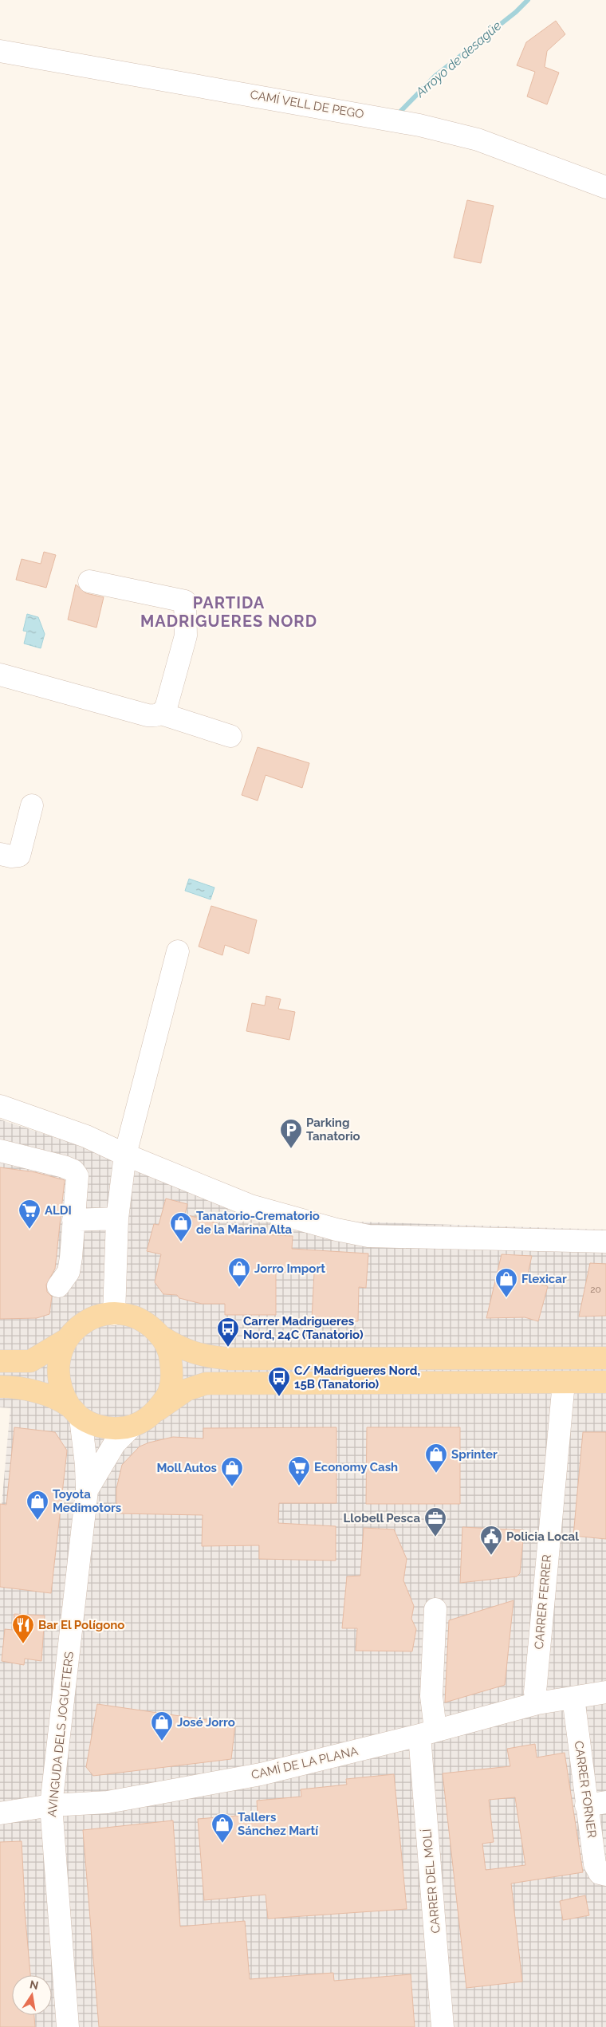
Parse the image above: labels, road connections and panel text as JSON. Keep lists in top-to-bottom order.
{
  "streets": {
    "street": [
      "CAMÍ VELL DE PEGO",
      "CARRER FERRER",
      "AVINGUDA DELS JOGUETERS",
      "CAMÍ DE LA PLANA",
      "CARRER FORNER",
      "CARRER DEL MOLÍ"
    ]
  },
  "crossings": [
    ["CARRER FERRER", "CAMÍ DE LA PLANA"],
    ["AVINGUDA DELS JOGUETERS", "CAMÍ DE LA PLANA"],
    ["CAMÍ DE LA PLANA", "CARRER FORNER"],
    ["CAMÍ DE LA PLANA", "CARRER DEL MOLÍ"]
  ],
  "districts": ["PARTIDA MADRIGUERES NORD"],
  "water": ["Arroyo de desagüe"],
  "places": {
    "parking": ["Parking Tanatorio"],
    "supermarket": ["ALDI", "Economy Cash"],
    "shop": [
      "Tanatorio-Crematorio de la Marina Alta",
      "Jorro Import",
      "Flexicar",
      "Sprinter",
      "Moll Autos",
      "Toyota Medimotors",
      "José Jorro",
      "Tallers Sánchez Martí"
    ],
    "bus stop": ["Carrer Madrigueres Nord, 24C (Tanatorio)", "C/ Madrigueres Nord, 15B (Tanatorio)"],
    "office": ["Llobell Pesca"],
    "public building": ["Policia Local"],
    "restaurant": ["Bar El Polígono"]
  },
  "house_numbers": ["20"],
  "north": "top"
}
